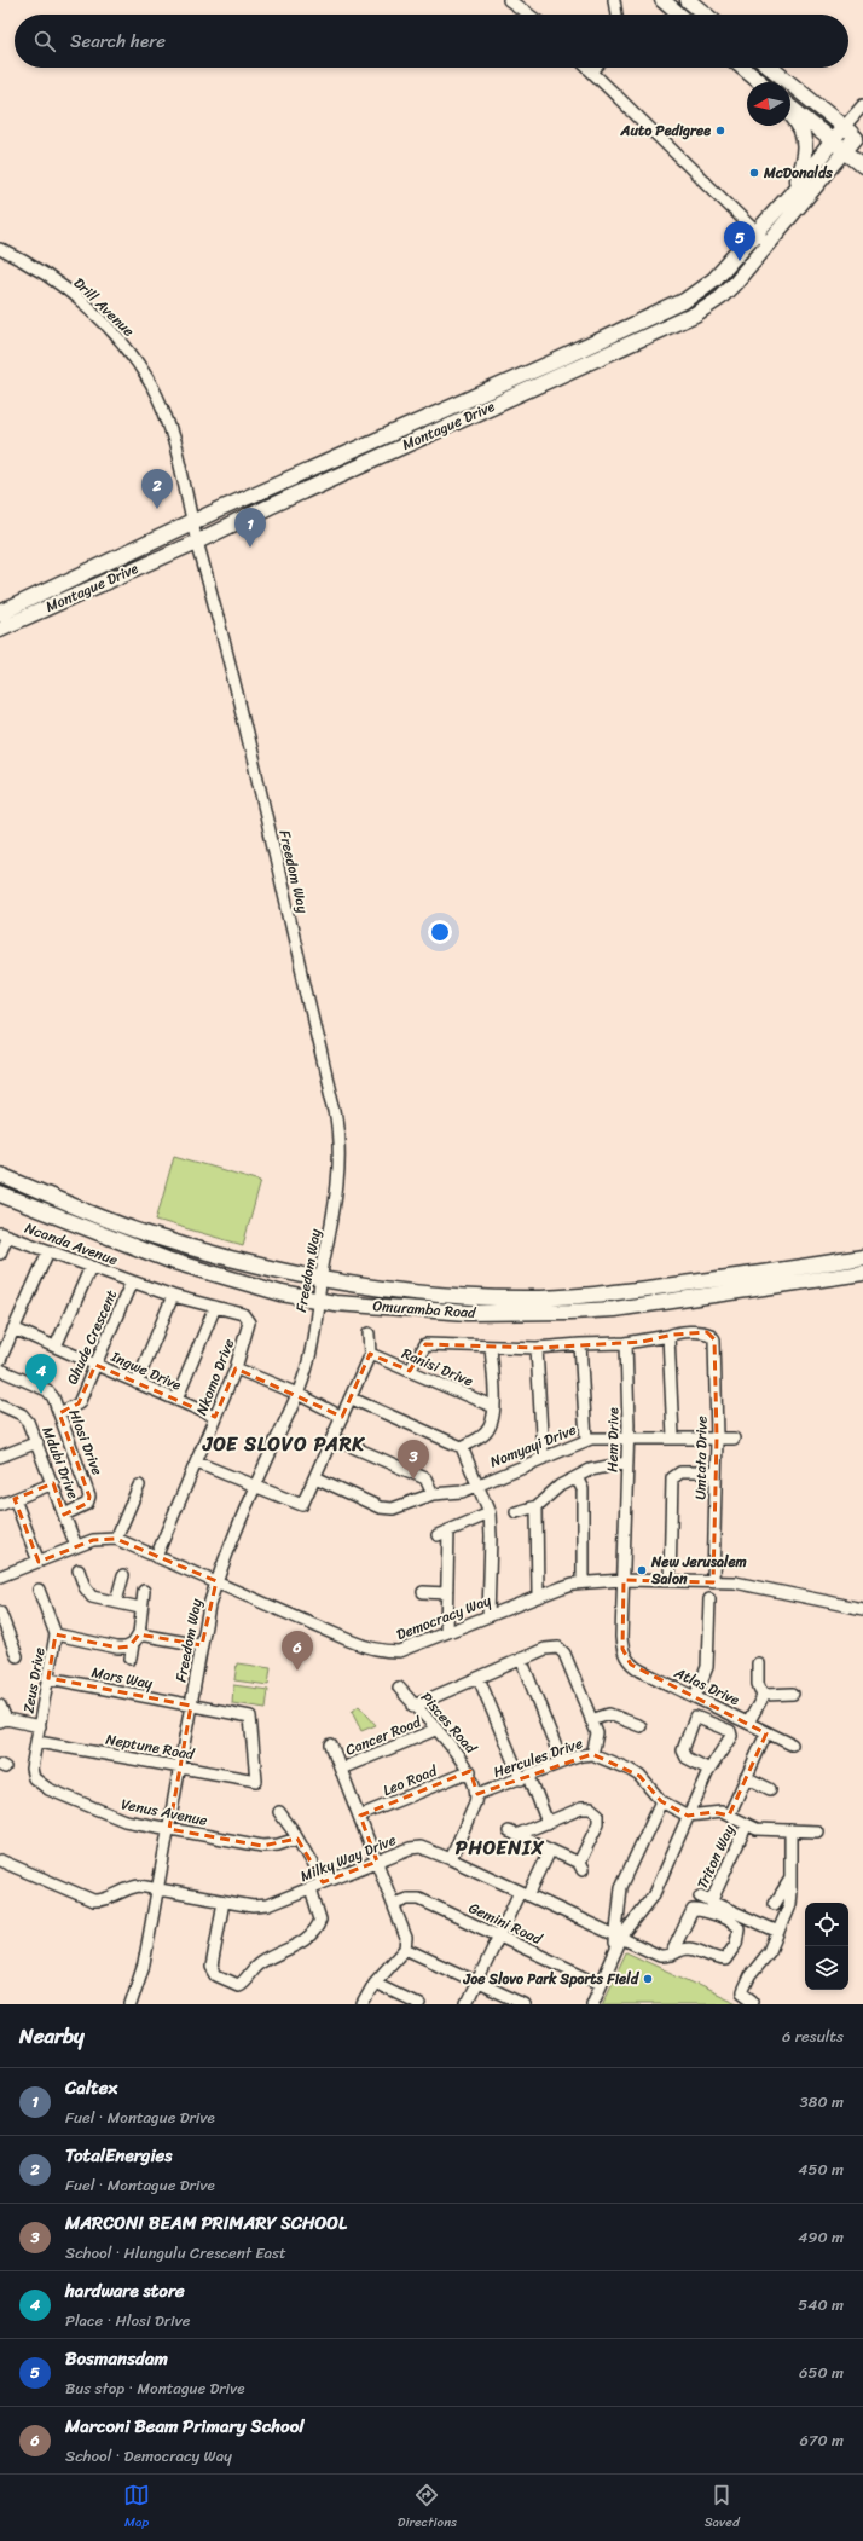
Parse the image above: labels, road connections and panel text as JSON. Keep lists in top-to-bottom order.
{
  "streets": {
    "main road": ["Montague Drive", "Omuramba Road"],
    "street": [
      "Drill Avenue",
      "Freedom Way",
      "Ncanda Avenue",
      "Qhude Crescent",
      "Ranisi Drive",
      "Ingwe Drive",
      "Nkomo Drive",
      "Hem Drive",
      "Hlosi Drive",
      "Nomyayi Drive",
      "Umtata Drive",
      "Mdubi Drive",
      "Democracy Way",
      "Mars Way",
      "Zeus Drive",
      "Atlas Drive",
      "Pisces Road",
      "Cancer Road",
      "Neptune Road",
      "Hercules Drive",
      "Leo Road",
      "Venus Avenue",
      "Triton Way",
      "Milky Way Drive",
      "Gemini Road"
    ]
  },
  "crossings": [
    ["Drill Avenue", "Montague Drive"],
    ["Drill Avenue", "Freedom Way"],
    ["Montague Drive", "Freedom Way"],
    ["Freedom Way", "Omuramba Road"],
    ["Freedom Way", "Democracy Way"],
    ["Freedom Way", "Mars Way"],
    ["Freedom Way", "Neptune Road"],
    ["Freedom Way", "Venus Avenue"],
    ["Freedom Way", "Milky Way Drive"],
    ["Ncanda Avenue", "Qhude Crescent"],
    ["Qhude Crescent", "Ingwe Drive"],
    ["Qhude Crescent", "Nkomo Drive"],
    ["Qhude Crescent", "Hlosi Drive"],
    ["Ingwe Drive", "Nkomo Drive"],
    ["Nkomo Drive", "Democracy Way"],
    ["Hem Drive", "Nomyayi Drive"],
    ["Hem Drive", "Democracy Way"],
    ["Hem Drive", "Atlas Drive"],
    ["Hlosi Drive", "Mdubi Drive"],
    ["Nomyayi Drive", "Umtata Drive"],
    ["Umtata Drive", "Democracy Way"],
    ["Mdubi Drive", "Democracy Way"],
    ["Democracy Way", "Atlas Drive"],
    ["Mars Way", "Zeus Drive"],
    ["Mars Way", "Neptune Road"],
    ["Zeus Drive", "Neptune Road"],
    ["Zeus Drive", "Venus Avenue"],
    ["Pisces Road", "Cancer Road"],
    ["Pisces Road", "Hercules Drive"],
    ["Pisces Road", "Leo Road"]
  ],
  "districts": ["JOE SLOVO PARK", "PHOENIX"],
  "places": [
    "Auto Pedigree",
    "McDonalds",
    "New Jerusalem Salon",
    "Joe Slovo Park Sports Field"
  ],
  "north": "left",
  "page": {
    "search": "Search here",
    "pins": [
      "5",
      "2",
      "1",
      "4",
      "3",
      "6"
    ],
    "heading": ["Nearby", "6 results"],
    "list": [
      {
        "mark": "1",
        "name": "Caltex",
        "note": "Fuel · Montague Drive",
        "value": "380 m"
      },
      {
        "mark": "2",
        "name": "TotalEnergies",
        "note": "Fuel · Montague Drive",
        "value": "450 m"
      },
      {
        "mark": "3",
        "name": "MARCONI BEAM PRIMARY SCHOOL",
        "note": "School · Hlungulu Crescent East",
        "value": "490 m"
      },
      {
        "mark": "4",
        "name": "hardware store",
        "note": "Place · Hlosi Drive",
        "value": "540 m"
      },
      {
        "mark": "5",
        "name": "Bosmansdam",
        "note": "Bus stop · Montague Drive",
        "value": "650 m"
      },
      {
        "mark": "6",
        "name": "Marconi Beam Primary School",
        "note": "School · Democracy Way",
        "value": "670 m"
      }
    ],
    "nav": ["Map", "Directions", "Saved"]
  }
}
